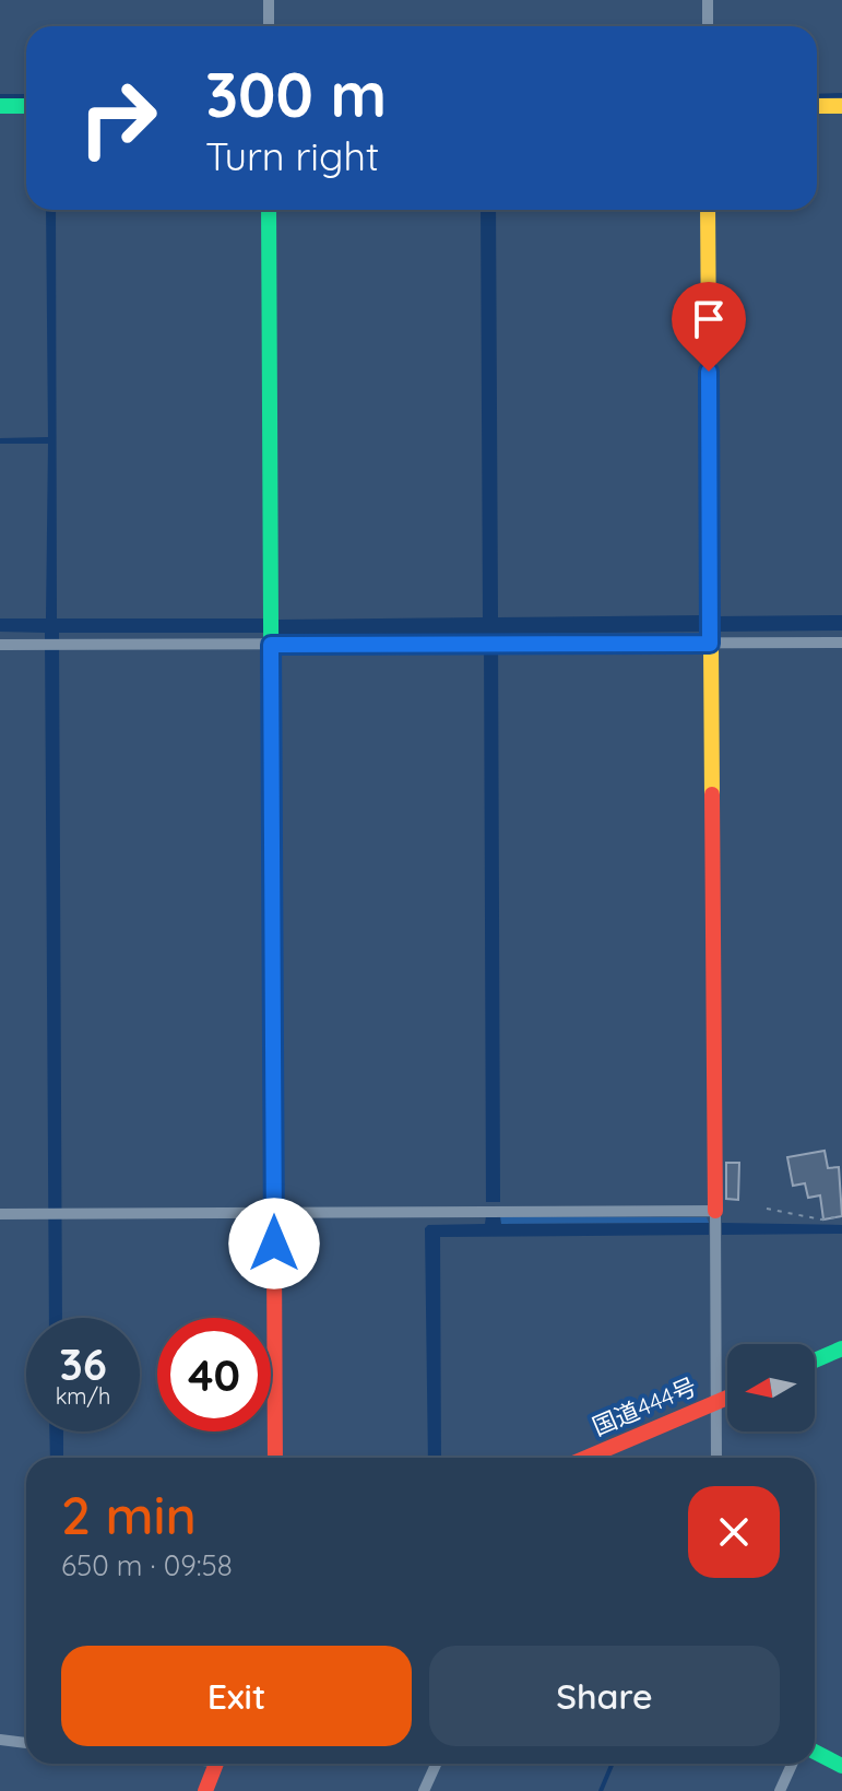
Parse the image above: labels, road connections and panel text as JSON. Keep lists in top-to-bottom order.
{
  "streets": {
    "main road": ["国道444号"]
  },
  "north": "left",
  "page": {
    "turn": ["300 m", "Turn right"],
    "speed": "36 km/h",
    "limit": "40",
    "heading": ["2 min", "650 m · 09:58"],
    "buttons": ["Exit", "Share"]
  }
}
